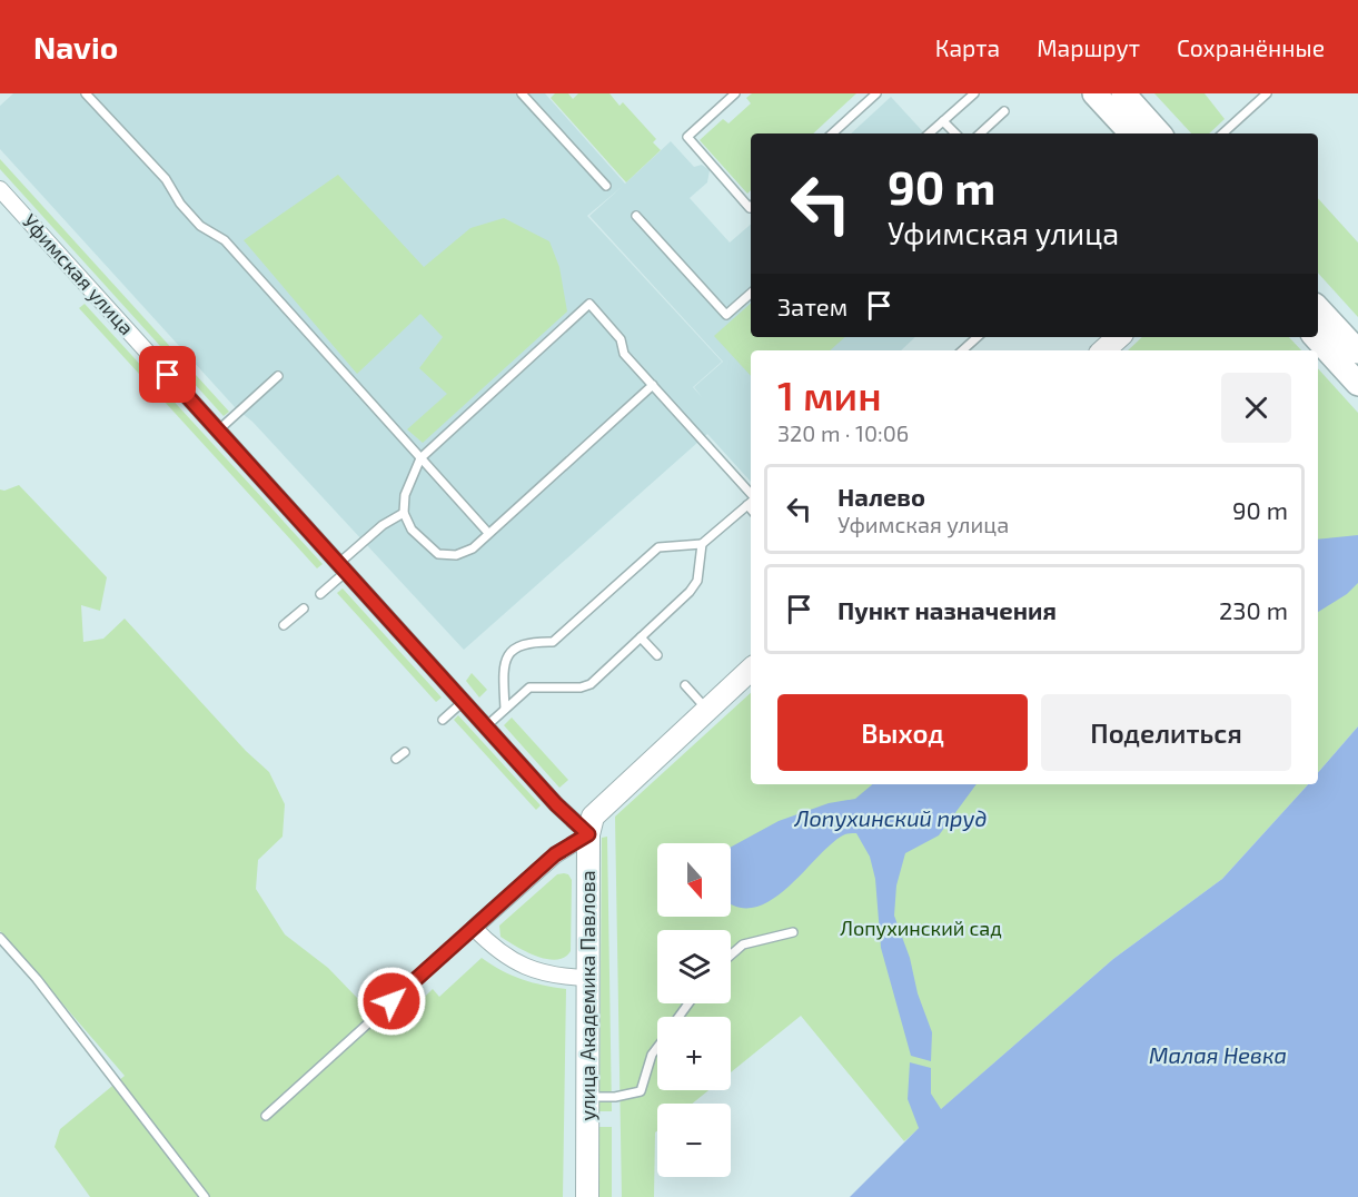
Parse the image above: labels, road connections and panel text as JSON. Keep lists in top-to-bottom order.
{
  "streets": {
    "street": ["Уфимская улица", "улица Академика Павлова"]
  },
  "crossings": [
    ["Уфимская улица", "улица Академика Павлова"]
  ],
  "water": ["Лопухинский пруд", "Малая Невка"],
  "parks": ["Лопухинский сад"],
  "north": "bottom",
  "page": {
    "header": "Navio",
    "nav": ["Карта", "Маршрут", "Сохранённые"],
    "turn": ["90 m", "Уфимская улица"],
    "then": "Затем",
    "heading": ["1 мин", "320 m · 10:06"],
    "list": [
      {
        "name": "Налево",
        "note": "Уфимская улица",
        "value": "90 m"
      },
      {
        "name": "Пункт назначения",
        "value": "230 m"
      }
    ],
    "buttons": ["Выход", "Поделиться"],
    "map_buttons": ["+", "−"]
  }
}
